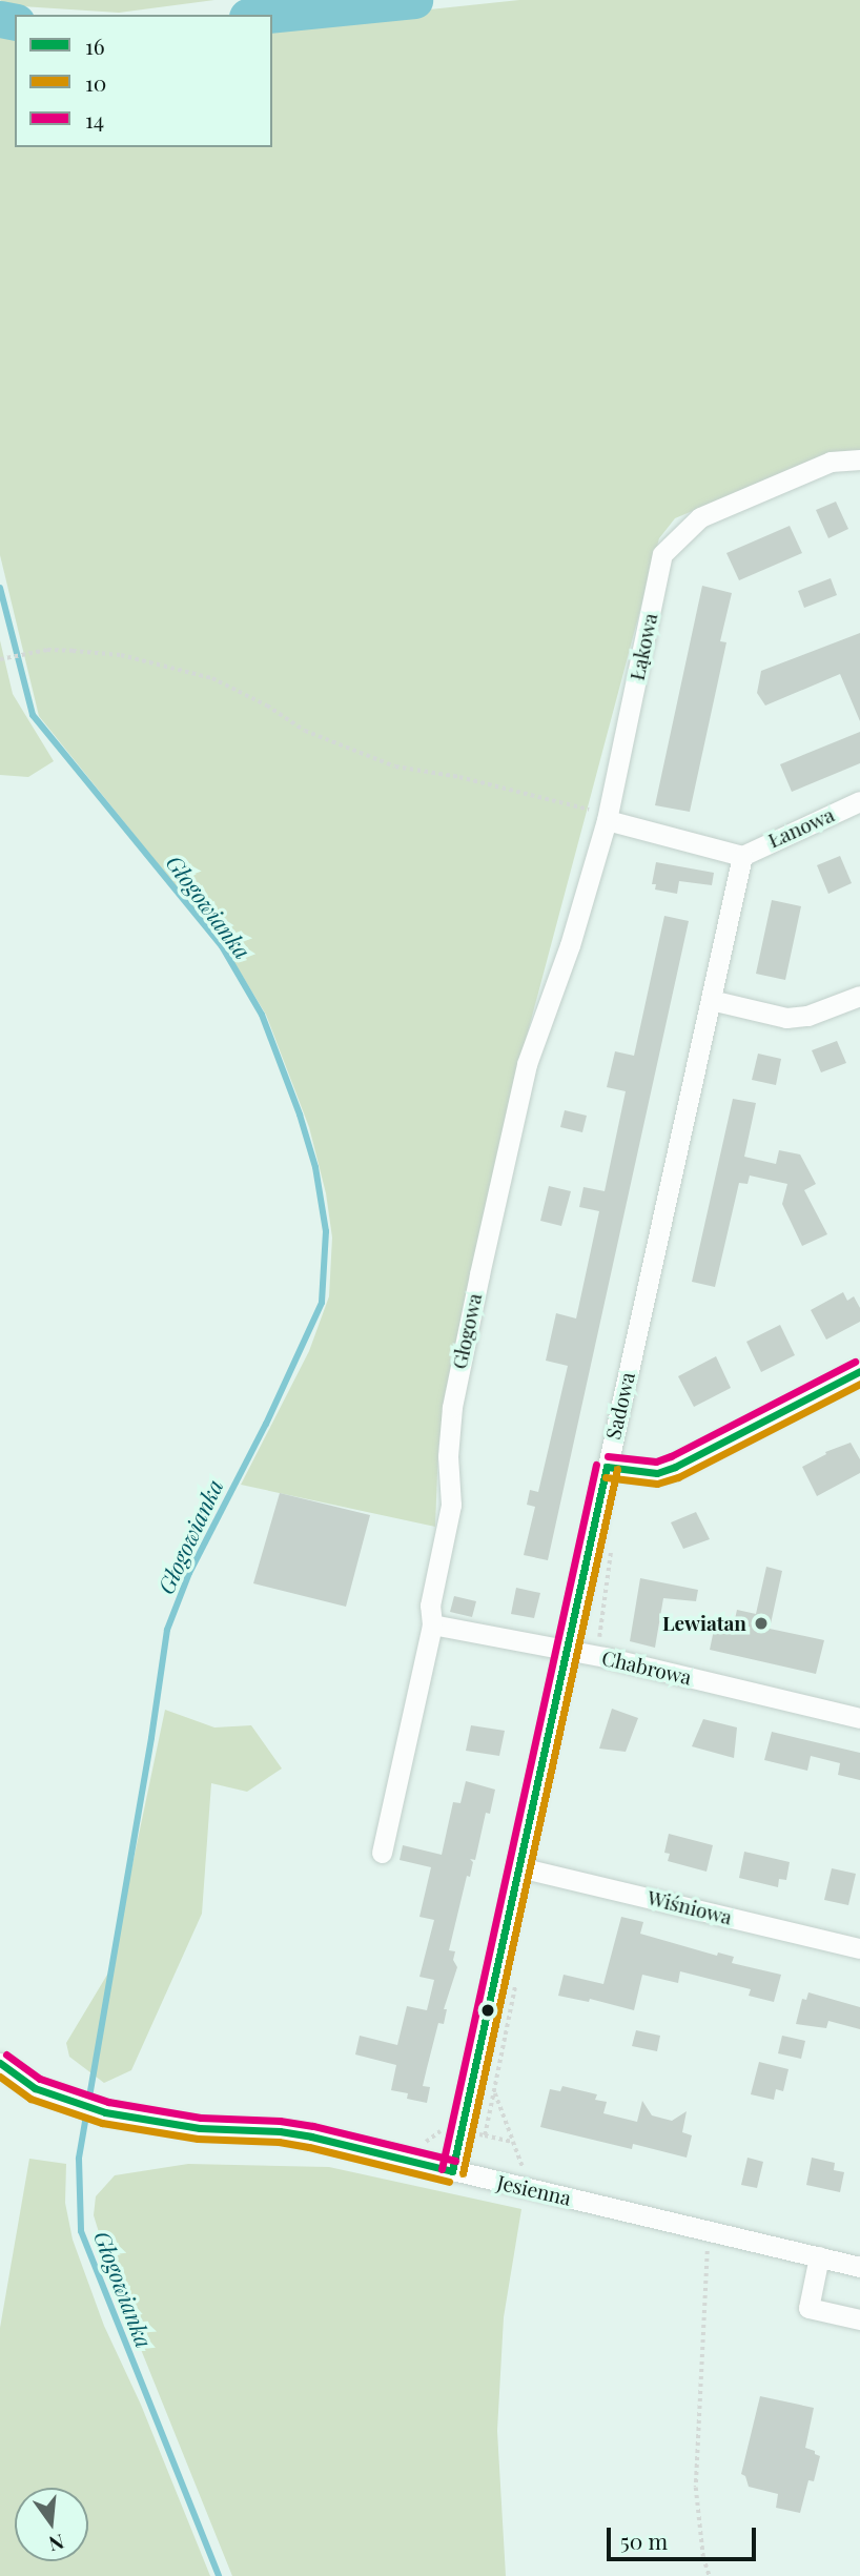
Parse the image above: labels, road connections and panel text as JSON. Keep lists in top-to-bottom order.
{
  "streets": {
    "street": [
      "Łąkowa",
      "Łanowa",
      "Głogowa",
      "Sadowa",
      "Chabrowa",
      "Wiśniowa",
      "Jesienna"
    ]
  },
  "crossings": [
    ["Łąkowa", "Głogowa"],
    ["Łanowa", "Sadowa"],
    ["Głogowa", "Chabrowa"],
    ["Sadowa", "Chabrowa"],
    ["Sadowa", "Wiśniowa"],
    ["Sadowa", "Jesienna"]
  ],
  "water": ["Głogowianka"],
  "places": ["Lewiatan"],
  "lines": ["transit line 14", "transit line 16", "transit line 10"],
  "legend": ["16", "10", "14"],
  "scale_bar": "50 m",
  "north": "bottom"
}
